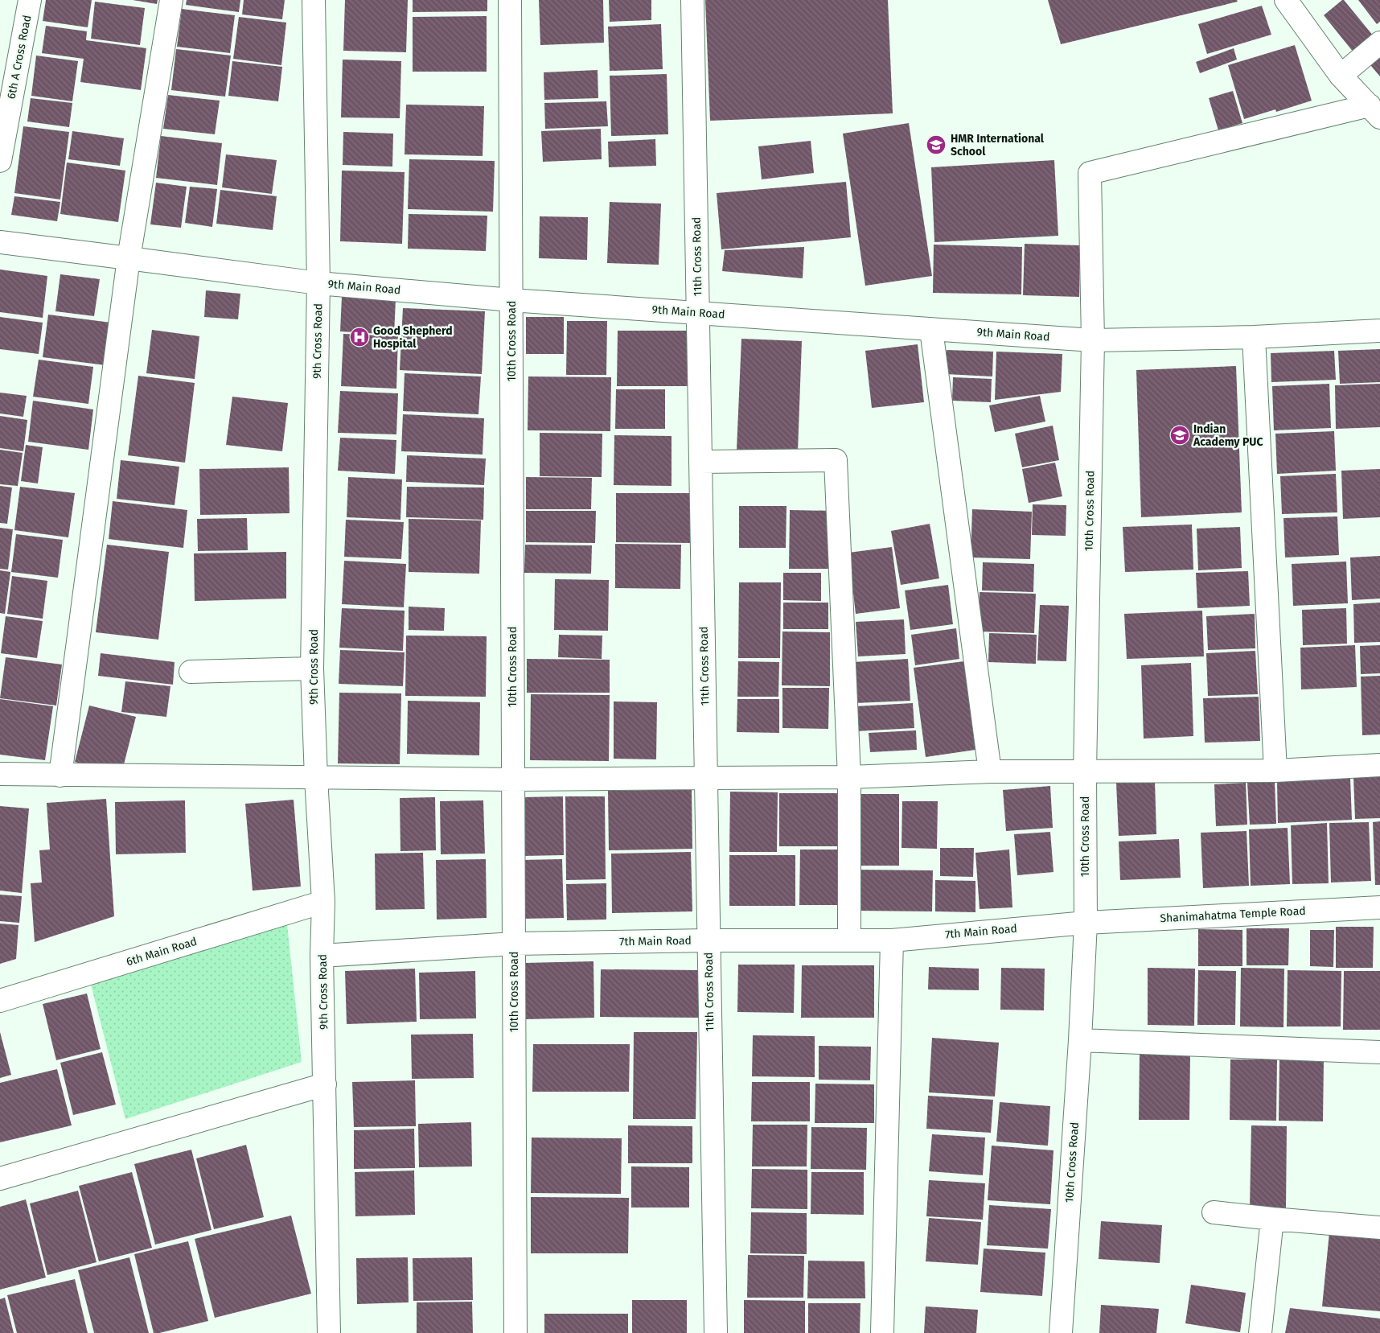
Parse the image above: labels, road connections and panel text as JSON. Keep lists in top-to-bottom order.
{
  "streets": {
    "street": [
      "6th A Cross Road",
      "11th Cross Road",
      "9th Main Road",
      "9th Cross Road",
      "10th Cross Road",
      "Shanimahatma Temple Road",
      "7th Main Road",
      "6th Main Road"
    ]
  },
  "crossings": [
    ["11th Cross Road", "9th Main Road"],
    ["11th Cross Road", "7th Main Road"],
    ["9th Main Road", "9th Cross Road"],
    ["9th Main Road", "10th Cross Road"],
    ["9th Cross Road", "7th Main Road"],
    ["9th Cross Road", "6th Main Road"],
    ["10th Cross Road", "Shanimahatma Temple Road"],
    ["10th Cross Road", "7th Main Road"],
    ["Shanimahatma Temple Road", "7th Main Road"]
  ],
  "places": {
    "school or university": ["HMR International School", "Indian Academy PUC"],
    "hospital": ["Good Shepherd Hospital"]
  }
}
